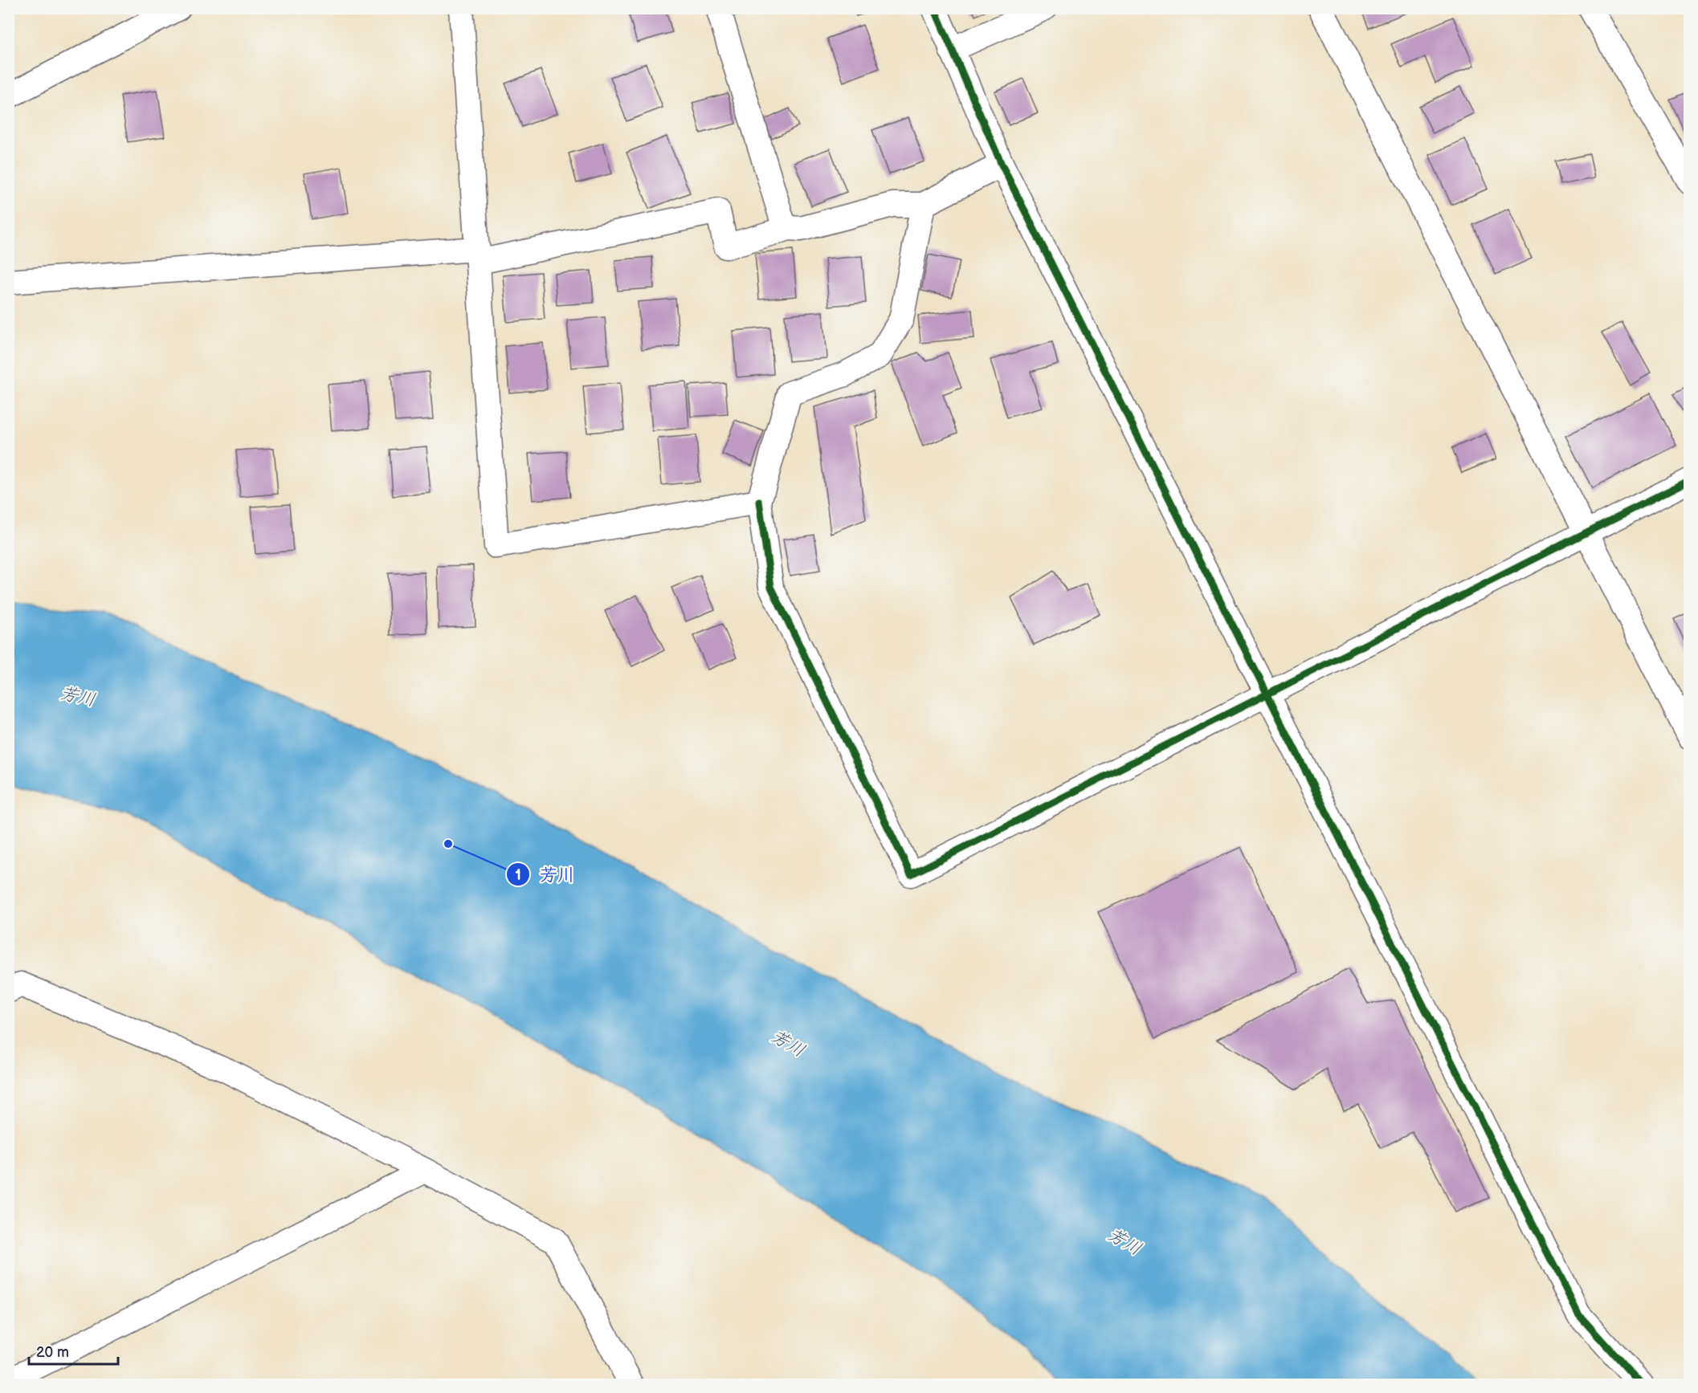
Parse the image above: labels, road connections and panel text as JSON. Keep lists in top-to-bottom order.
{
  "water": ["芳川"],
  "places": ["芳川"],
  "scale_bar": "20 m"
}
